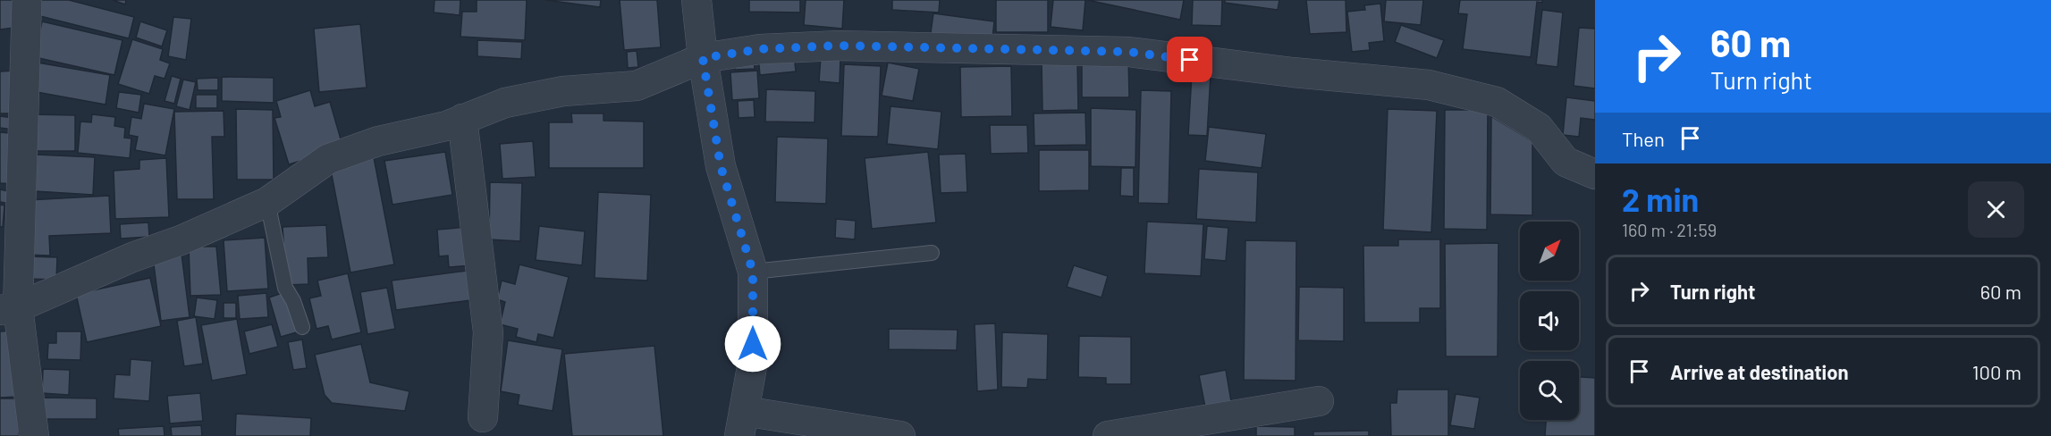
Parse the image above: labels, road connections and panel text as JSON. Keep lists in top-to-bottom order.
{
  "north": "top right",
  "page": {
    "turn": ["60 m", "Turn right"],
    "then": "Then",
    "heading": ["2 min", "160 m · 21:59"],
    "list": [
      {
        "name": "Turn right",
        "value": "60 m"
      },
      {
        "name": "Arrive at destination",
        "value": "100 m"
      }
    ]
  }
}
